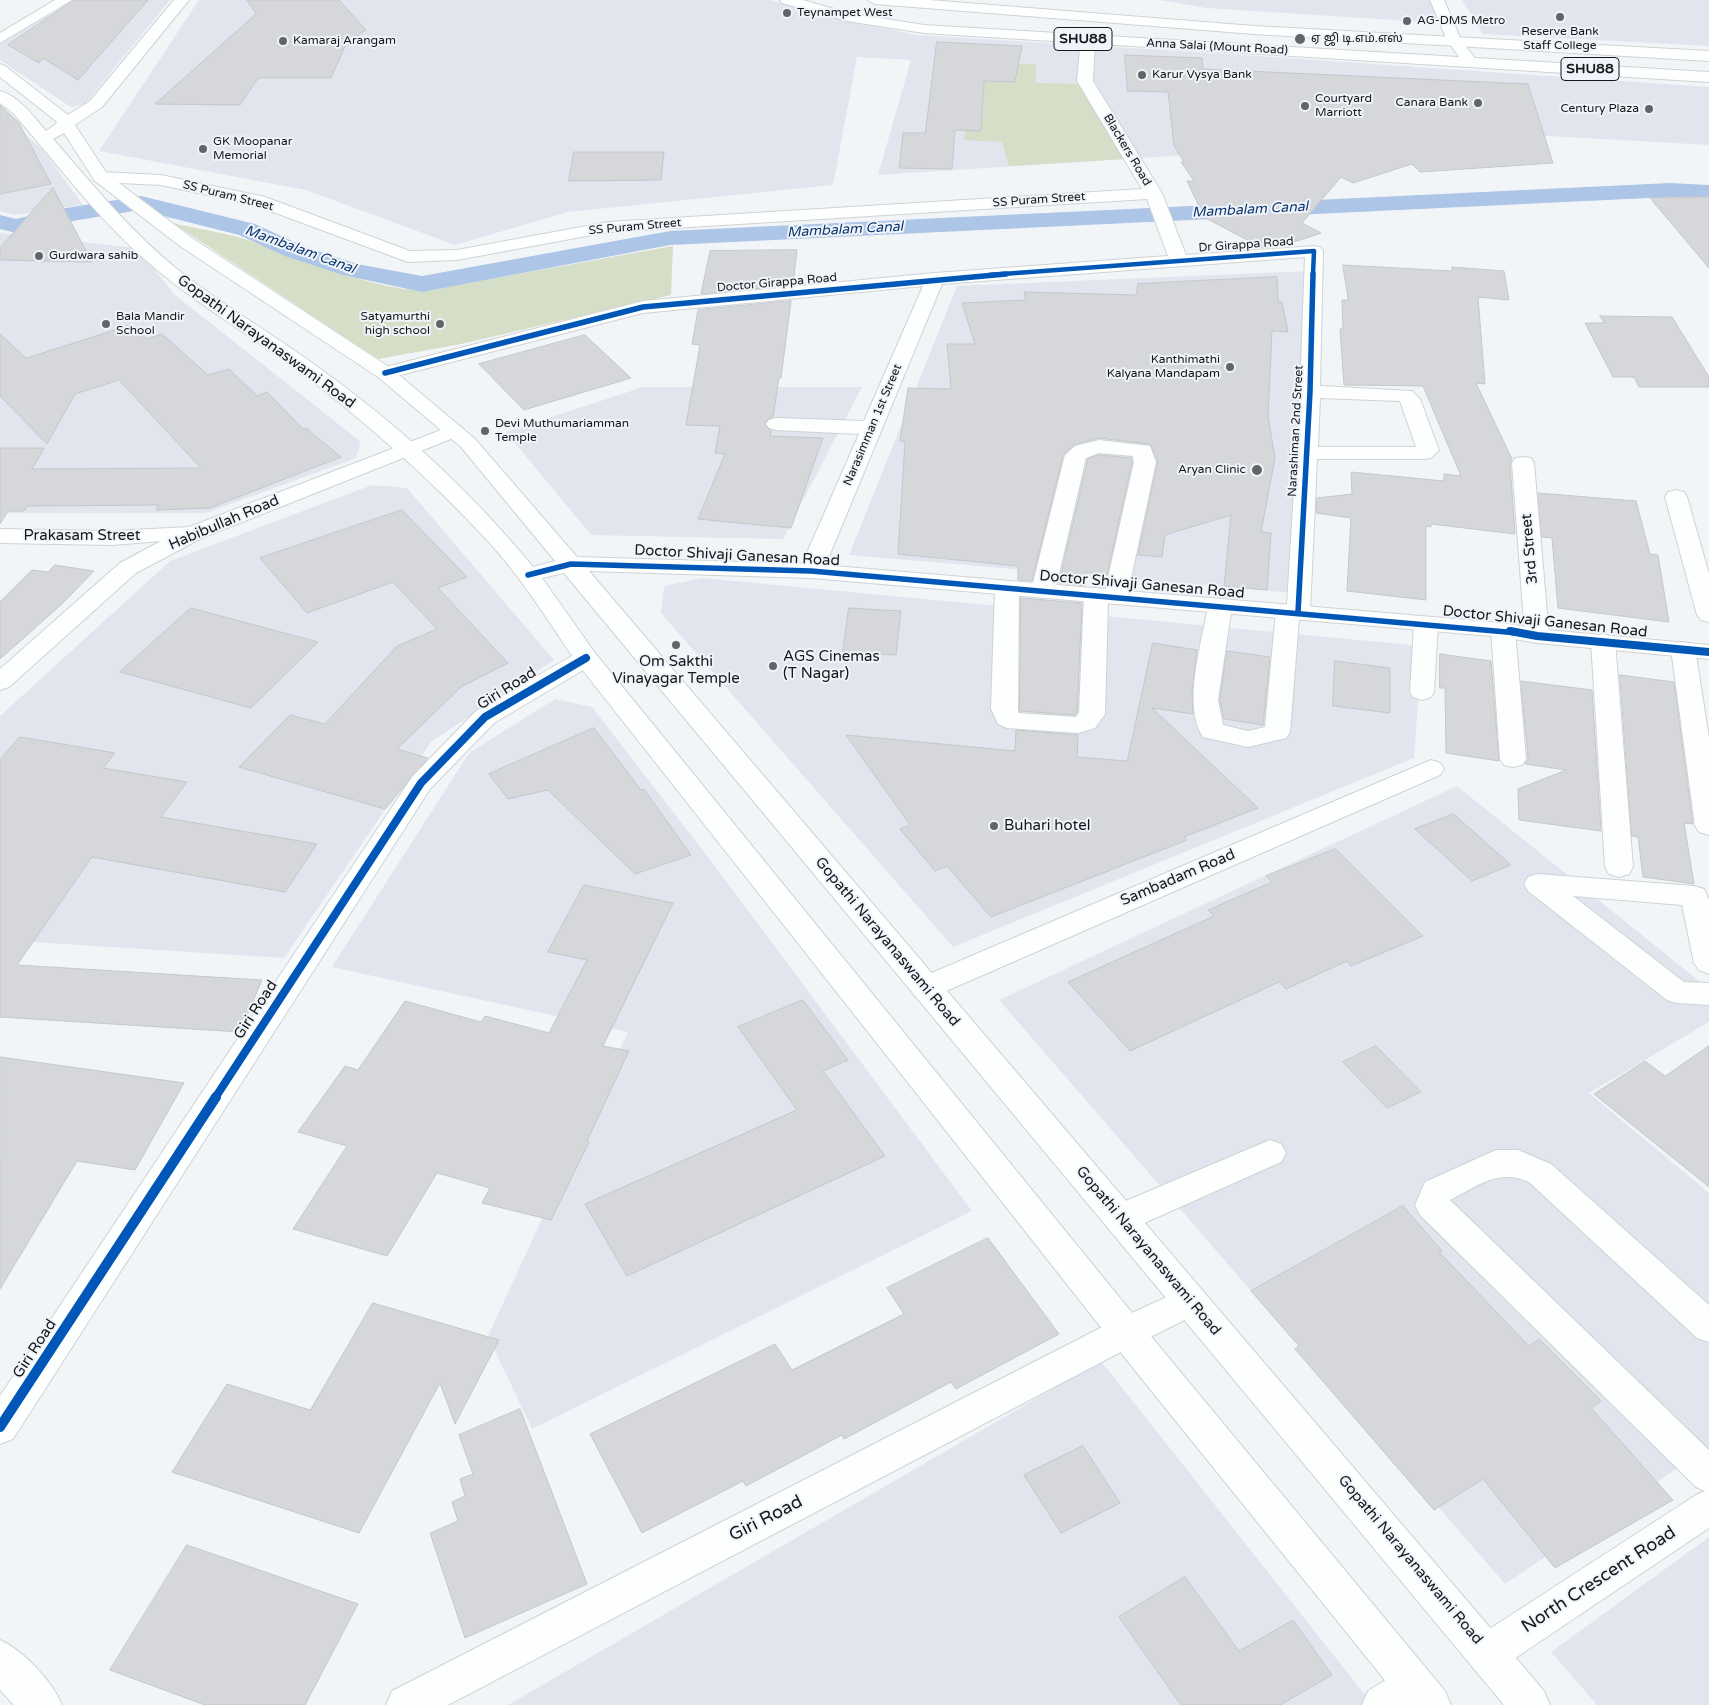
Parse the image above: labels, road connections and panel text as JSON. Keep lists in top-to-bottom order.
{
  "streets": {
    "street": [
      "SHU88",
      "Anna Salai (Mount Road)",
      "Blackers Road",
      "SS Puram Street",
      "Dr Girappa Road",
      "Doctor Girappa Road",
      "Gopathi Narayanaswami Road",
      "Narasimman 1st Street",
      "Narashiman 2nd Street",
      "Habibullah Road",
      "Prakasam Street",
      "3rd Street",
      "Doctor Shivaji Ganesan Road",
      "Giri Road",
      "Sambadam Road",
      "North Crescent Road"
    ]
  },
  "crossings": [
    ["Anna Salai (Mount Road)", "Blackers Road"],
    ["Blackers Road", "SS Puram Street"],
    ["Blackers Road", "Dr Girappa Road"],
    ["Blackers Road", "Doctor Girappa Road"],
    ["SS Puram Street", "Gopathi Narayanaswami Road"],
    ["Dr Girappa Road", "Doctor Girappa Road"],
    ["Dr Girappa Road", "Narashiman 2nd Street"],
    ["Doctor Girappa Road", "Gopathi Narayanaswami Road"],
    ["Doctor Girappa Road", "Narasimman 1st Street"],
    ["Gopathi Narayanaswami Road", "Habibullah Road"],
    ["Gopathi Narayanaswami Road", "Doctor Shivaji Ganesan Road"],
    ["Gopathi Narayanaswami Road", "Giri Road"],
    ["Gopathi Narayanaswami Road", "Sambadam Road"],
    ["Gopathi Narayanaswami Road", "North Crescent Road"],
    ["Narasimman 1st Street", "Doctor Shivaji Ganesan Road"],
    ["Narashiman 2nd Street", "Doctor Shivaji Ganesan Road"],
    ["Habibullah Road", "Prakasam Street"],
    ["3rd Street", "Doctor Shivaji Ganesan Road"]
  ],
  "water": ["Mambalam Canal"],
  "places": [
    "Teynampet West",
    "Reserve Bank Staff College",
    "AG-DMS Metro",
    "ஏ ஜி டி.எம்.எஸ்",
    "Kamaraj Arangam",
    "Karur Vysya Bank",
    "Canara Bank",
    "Courtyard Marriott",
    "Century Plaza",
    "GK Moopanar Memorial",
    "Gurdwara sahib",
    "Bala Mandir School",
    "Satyamurthi high school",
    "Kanthimathi Kalyana Mandapam",
    "Devi Muthumariamman Temple",
    "Aryan Clinic",
    "Om Sakthi Vinayagar Temple",
    "AGS Cinemas (T Nagar)",
    "Buhari hotel"
  ]
}
